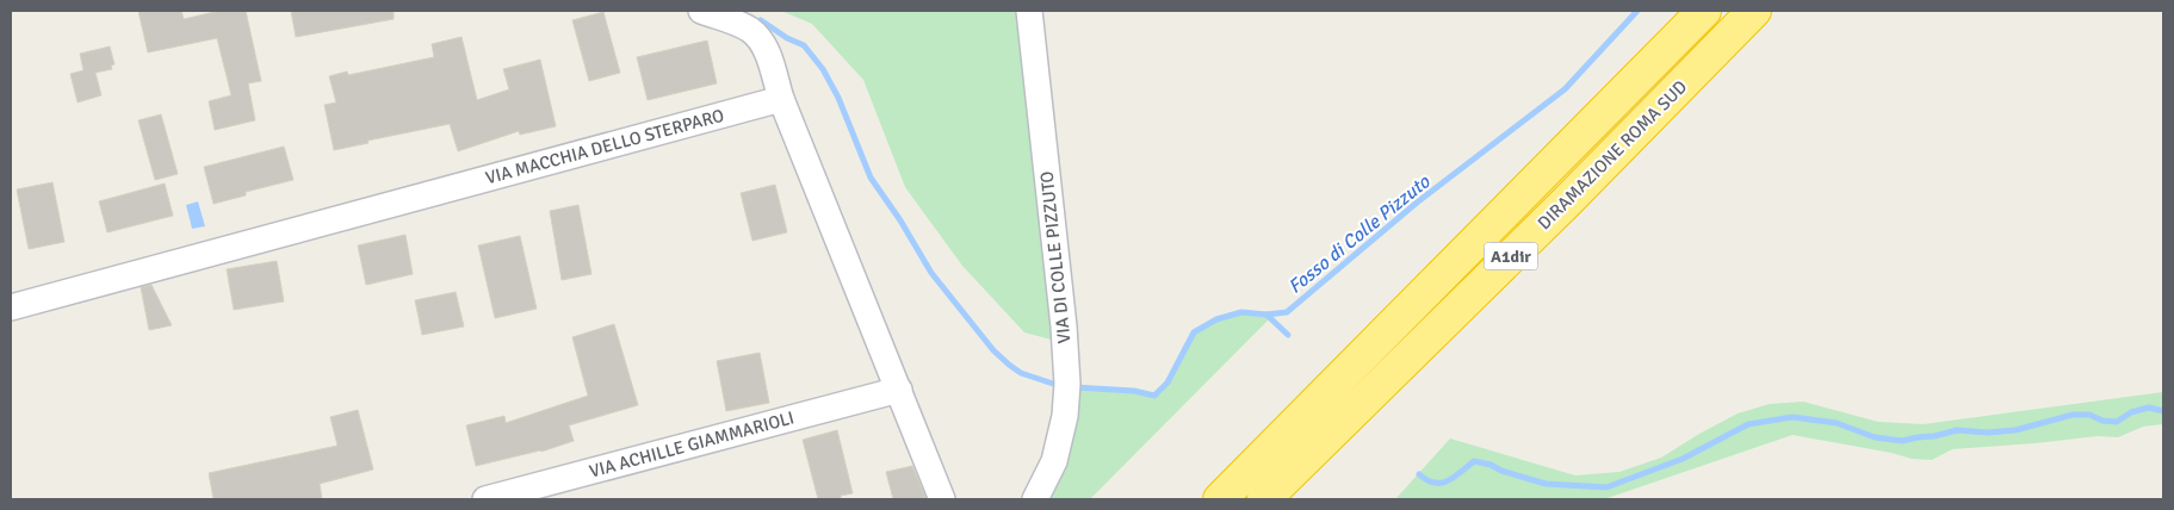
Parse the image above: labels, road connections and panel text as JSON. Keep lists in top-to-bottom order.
{
  "streets": {
    "highway": ["DIRAMAZIONE ROMA SUD", "A1dir"],
    "street": ["VIA MACCHIA DELLO STERPARO", "VIA DI COLLE PIZZUTO", "VIA ACHILLE GIAMMARIOLI"]
  },
  "water": ["Fosso di Colle Pizzuto"]
}
